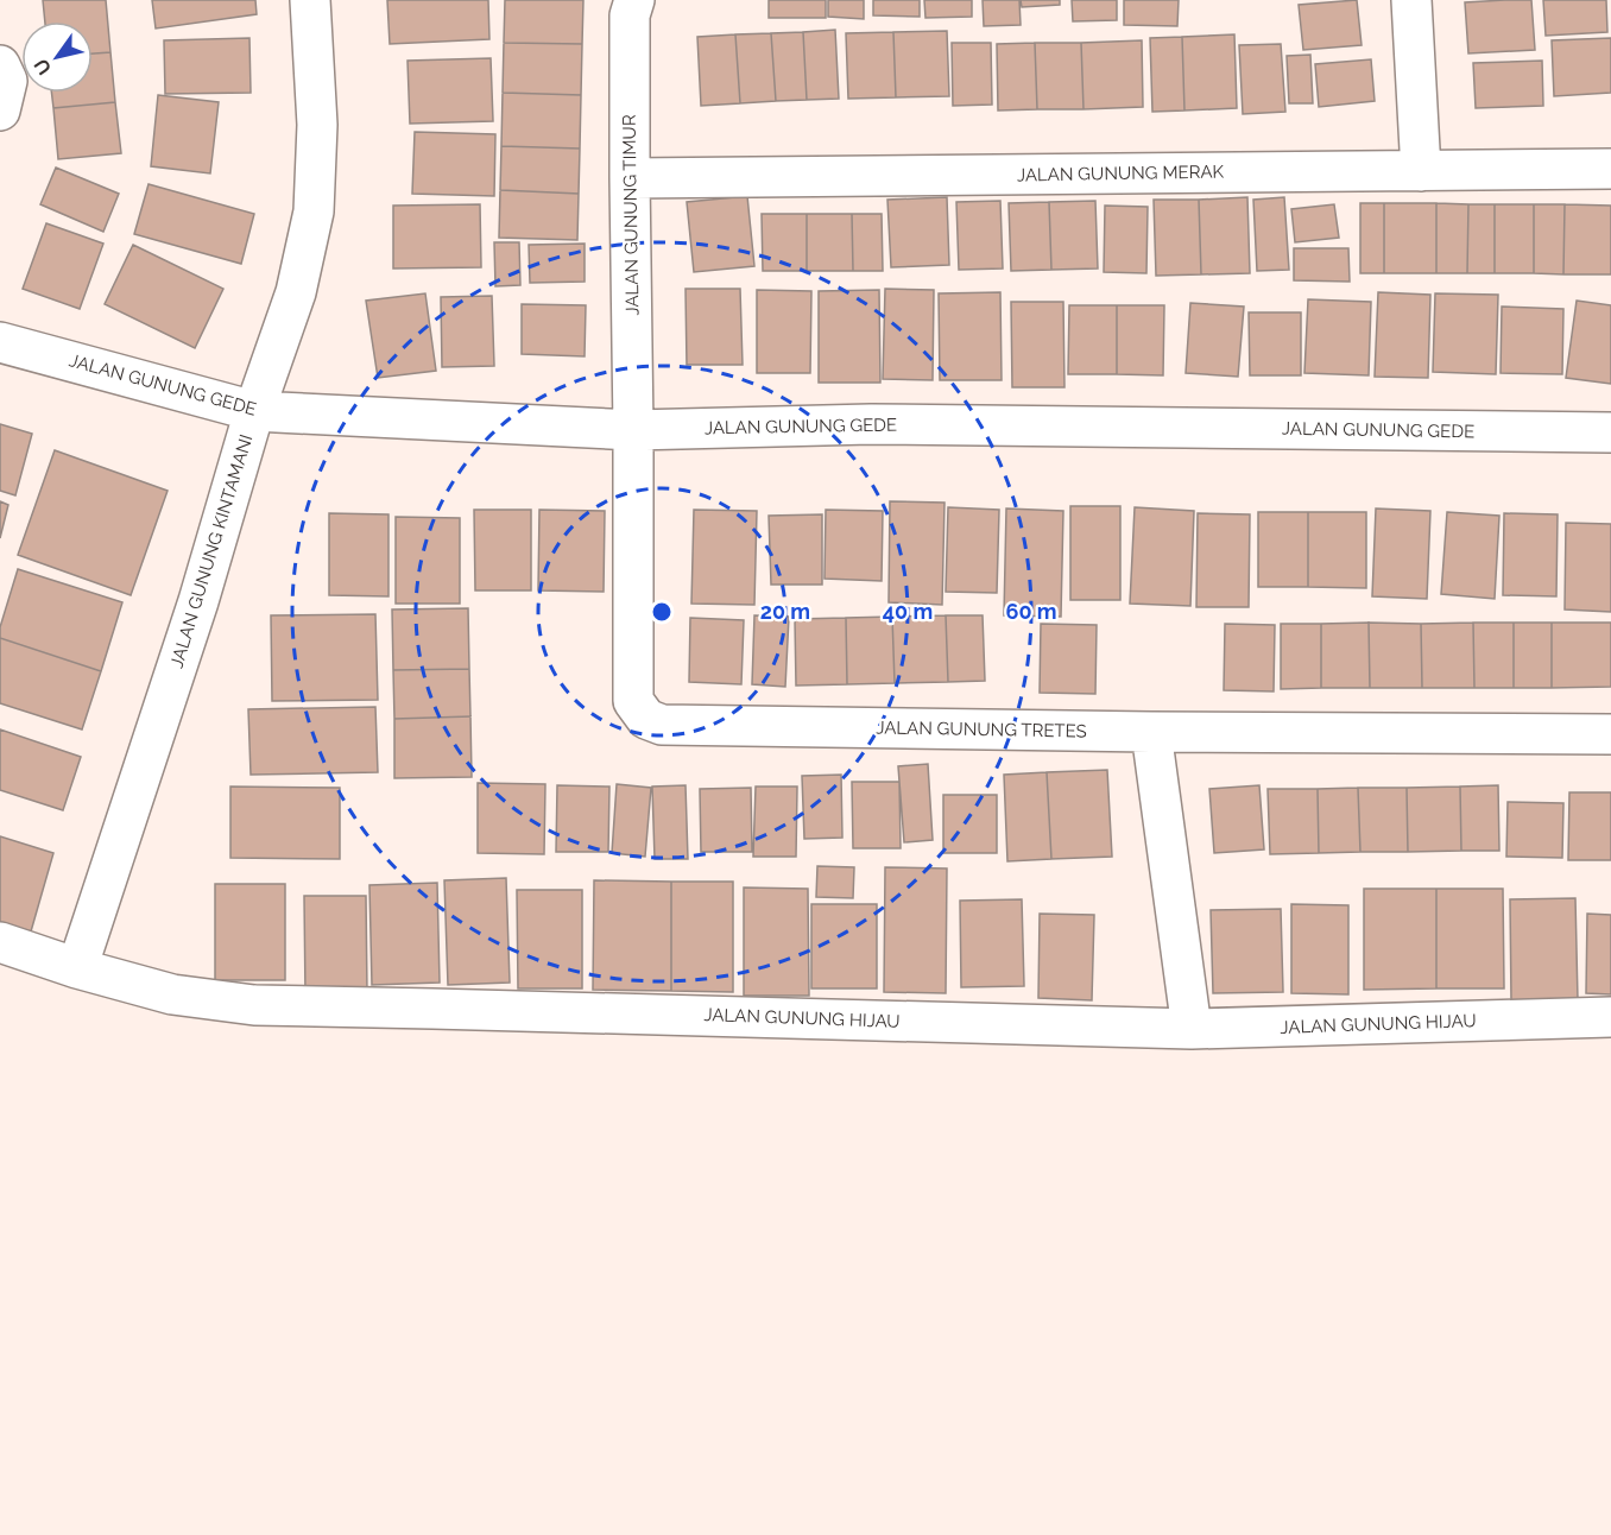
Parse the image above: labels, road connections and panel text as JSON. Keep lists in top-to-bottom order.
{
  "streets": {
    "street": [
      "JALAN GUNUNG MERAK",
      "JALAN GUNUNG TIMUR",
      "JALAN GUNUNG GEDE",
      "JALAN GUNUNG KINTAMANI",
      "JALAN GUNUNG TRETES",
      "JALAN GUNUNG HIJAU"
    ]
  },
  "crossings": [
    ["JALAN GUNUNG MERAK", "JALAN GUNUNG TIMUR"],
    ["JALAN GUNUNG TIMUR", "JALAN GUNUNG GEDE"],
    ["JALAN GUNUNG TIMUR", "JALAN GUNUNG TRETES"],
    ["JALAN GUNUNG GEDE", "JALAN GUNUNG KINTAMANI"],
    ["JALAN GUNUNG GEDE", "JALAN GUNUNG TRETES"],
    ["JALAN GUNUNG KINTAMANI", "JALAN GUNUNG HIJAU"]
  ],
  "north": "bottom left",
  "rings": ["20 m", "40 m", "60 m"]
}
